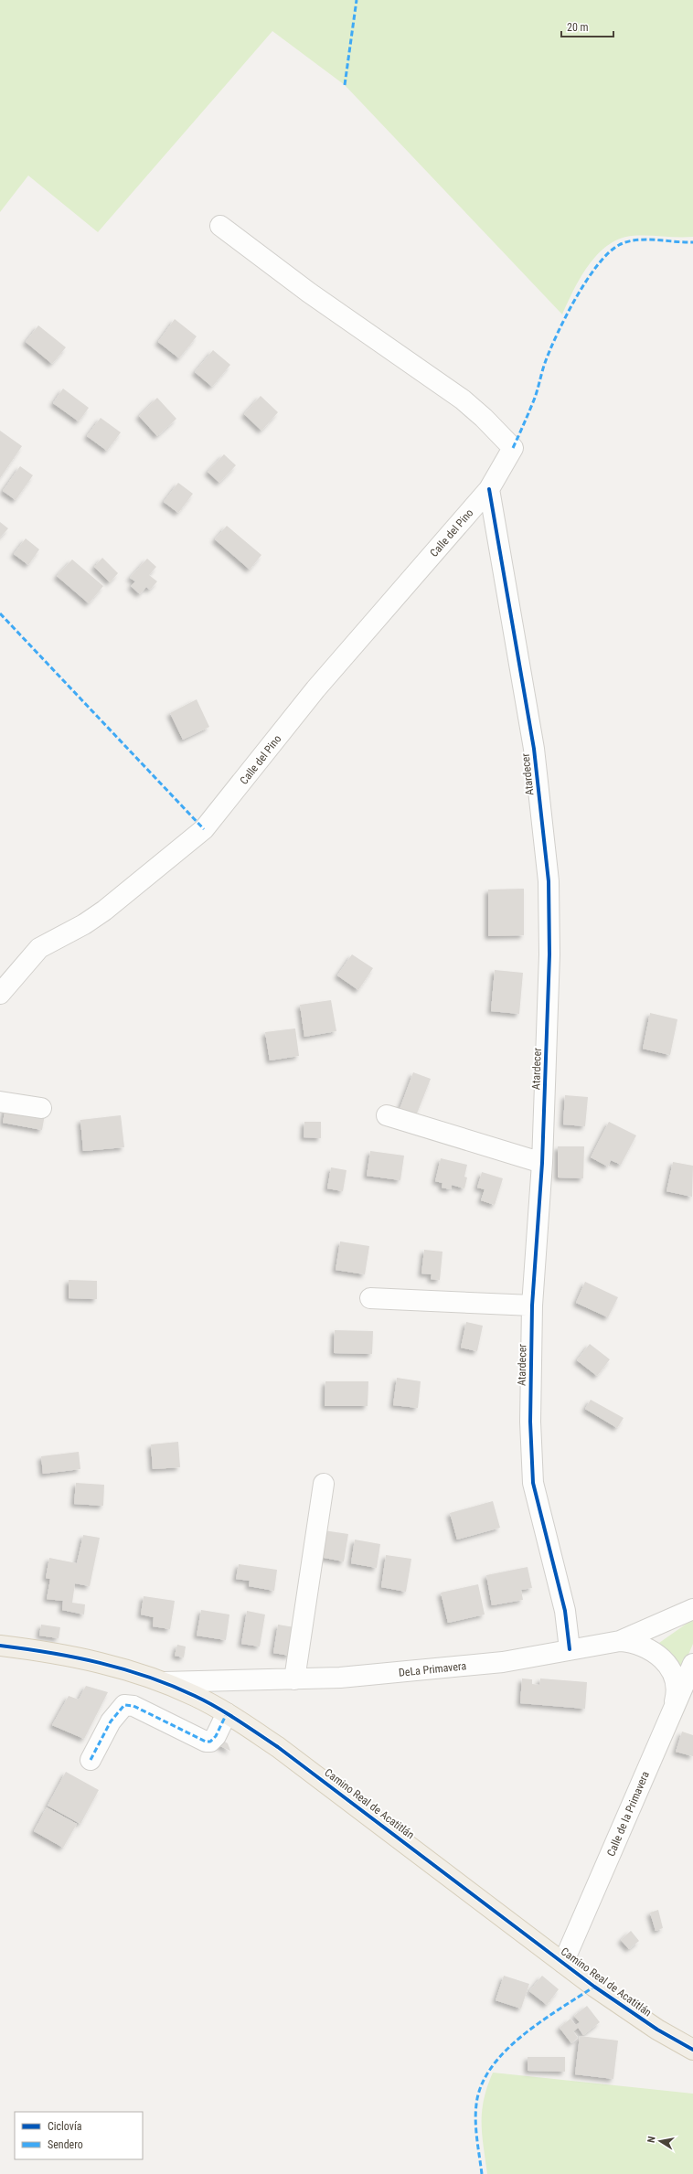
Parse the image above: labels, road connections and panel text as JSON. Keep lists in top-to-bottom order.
{
  "streets": {
    "main road": ["Camino Real de Acatitlán"],
    "street": [
      "Calle del Pino",
      "Atardecer",
      "DeLa Primavera",
      "Calle de la Primavera"
    ]
  },
  "crossings": [
    ["Calle del Pino", "Atardecer"],
    ["Atardecer", "DeLa Primavera"],
    ["DeLa Primavera", "Camino Real de Acatitlán"],
    ["Camino Real de Acatitlán", "Calle de la Primavera"]
  ],
  "legend": ["Ciclovía", "Sendero"],
  "scale_bar": "20 m",
  "north": "left"
}
